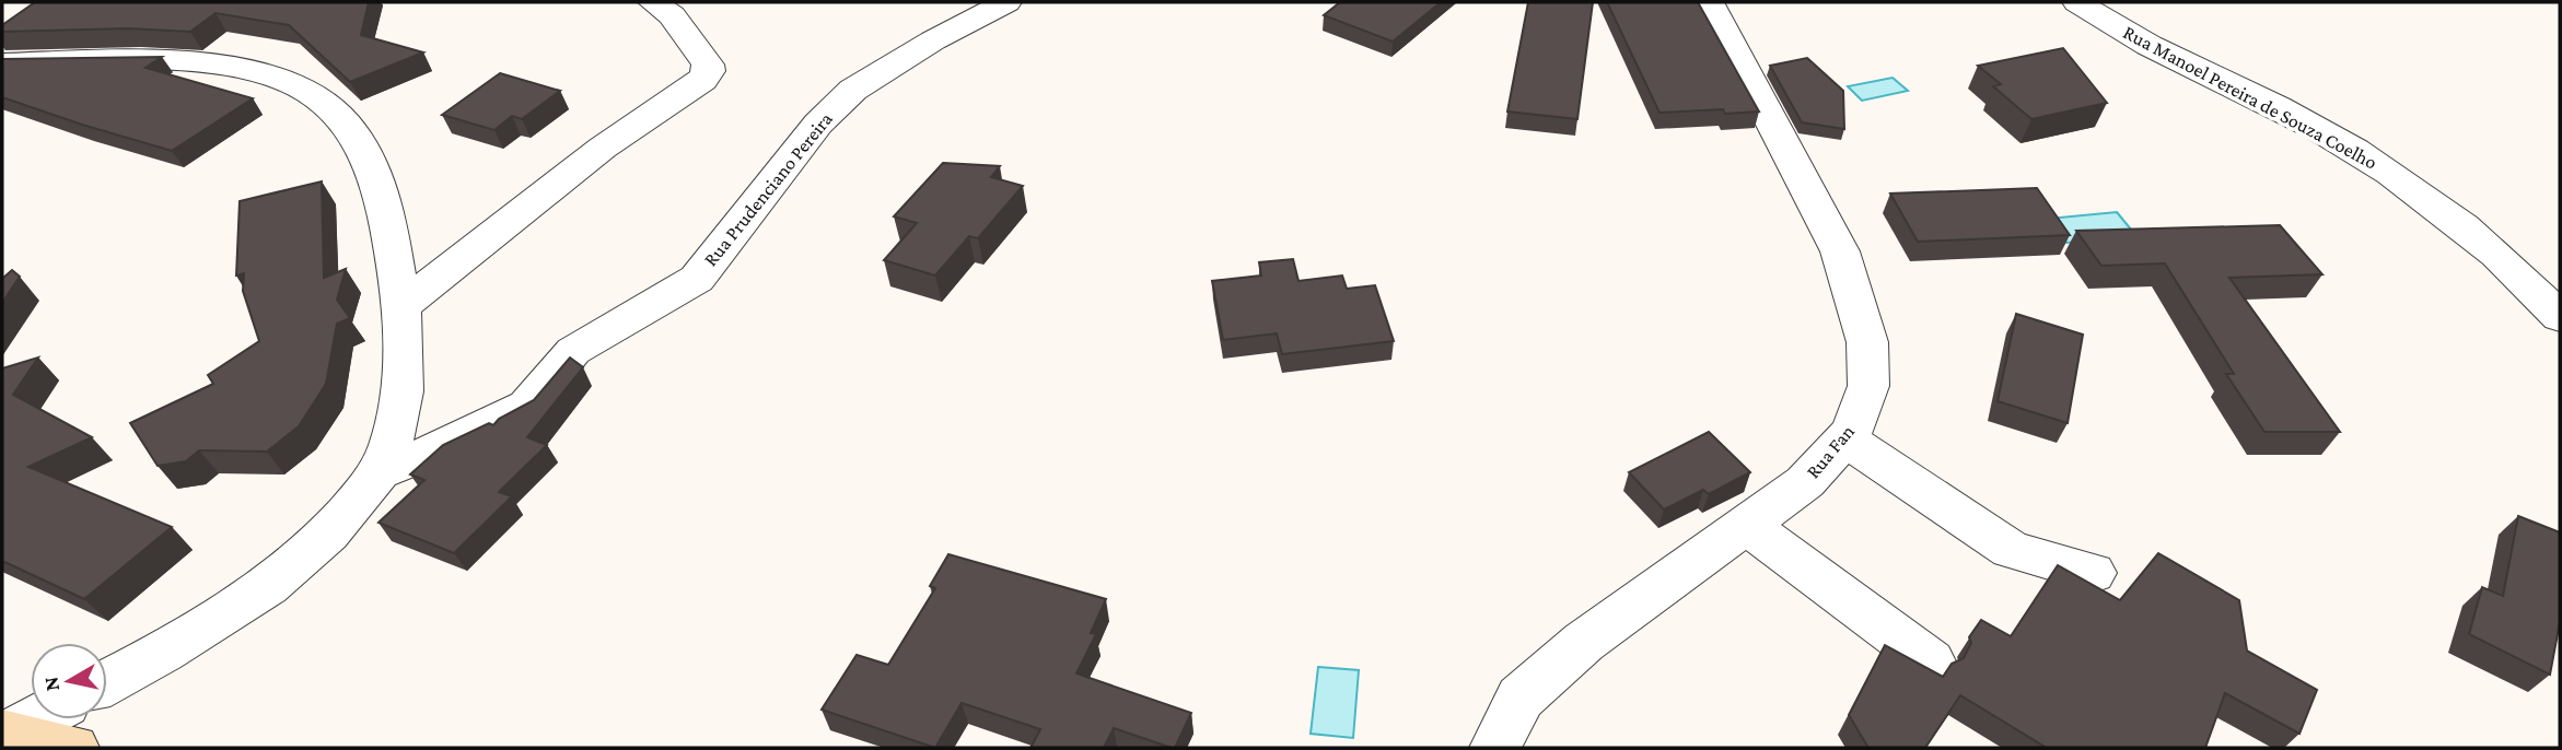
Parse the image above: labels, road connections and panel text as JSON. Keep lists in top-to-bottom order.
{
  "streets": {
    "street": ["Rua Manoel Pereira de Souza Coelho", "Rua Prudenciano Pereira", "Rua Fan"]
  },
  "north": "left"
}
